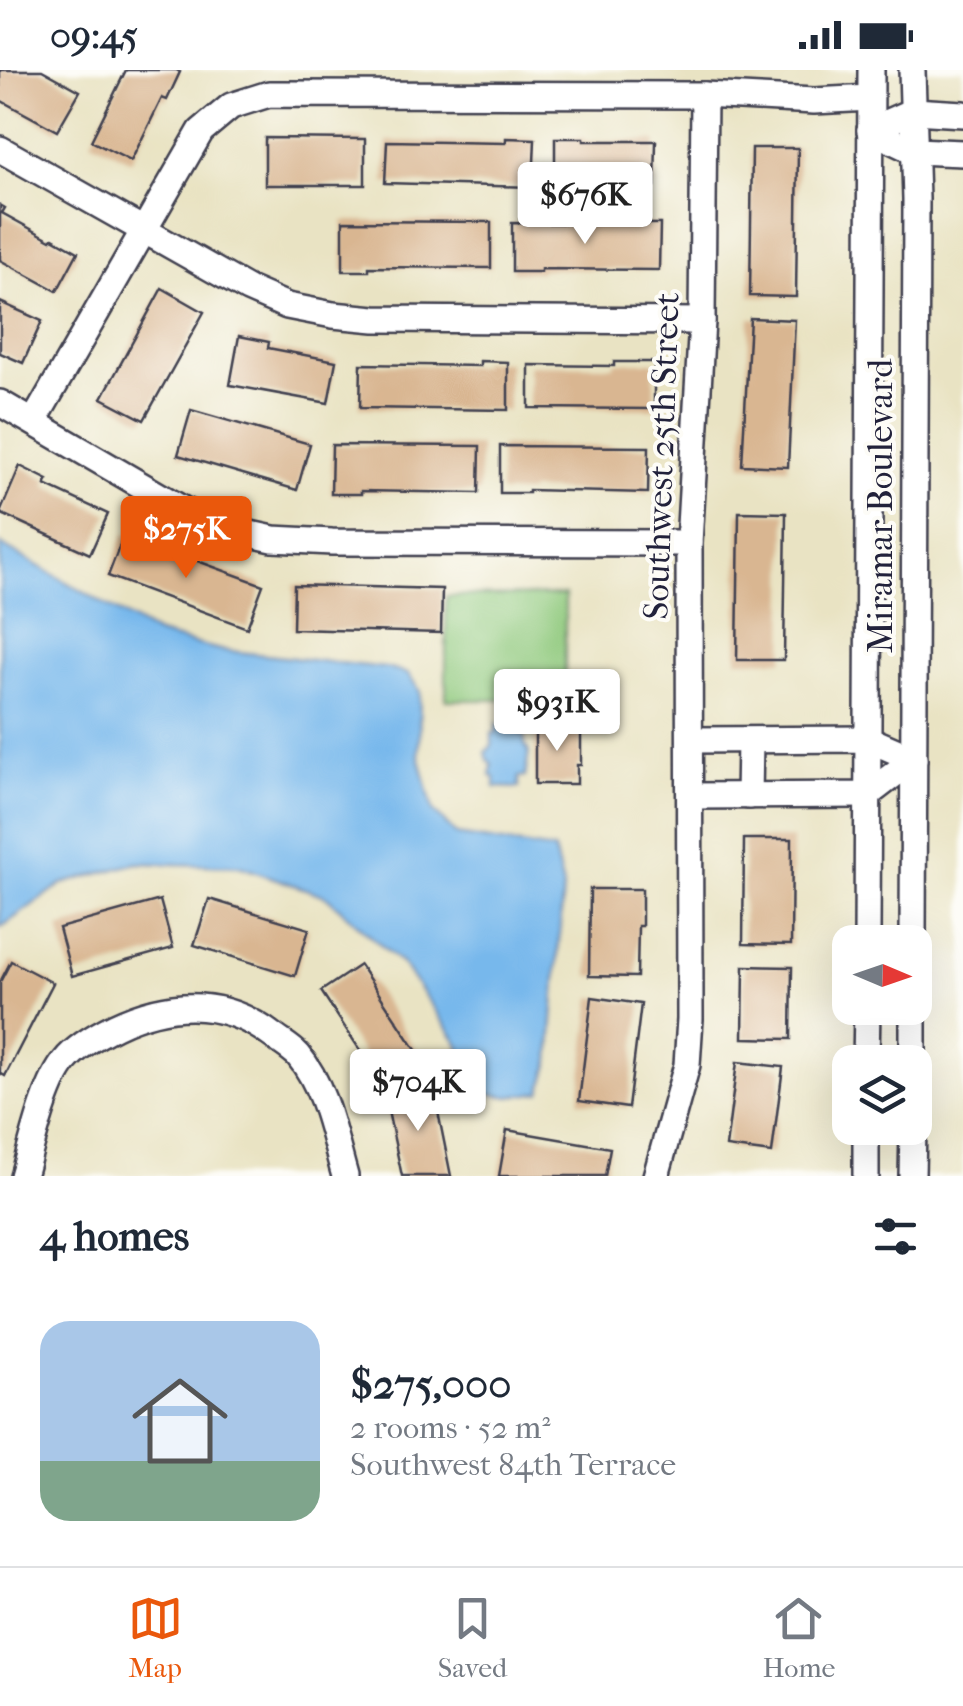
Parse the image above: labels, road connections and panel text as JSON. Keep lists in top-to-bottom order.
{
  "streets": {
    "street": ["Southwest 25th Street", "Miramar Boulevard"]
  },
  "north": "right",
  "page": {
    "status": "09:45",
    "price": [
      "$676K",
      "$275K",
      "$931K",
      "$704K"
    ],
    "heading": "4 homes",
    "list": [
      {
        "name": "$275,000",
        "note": "2 rooms · 52 m² · Southwest 84th Terrace"
      }
    ],
    "tabs": ["Map", "Saved", "Home"]
  }
}
